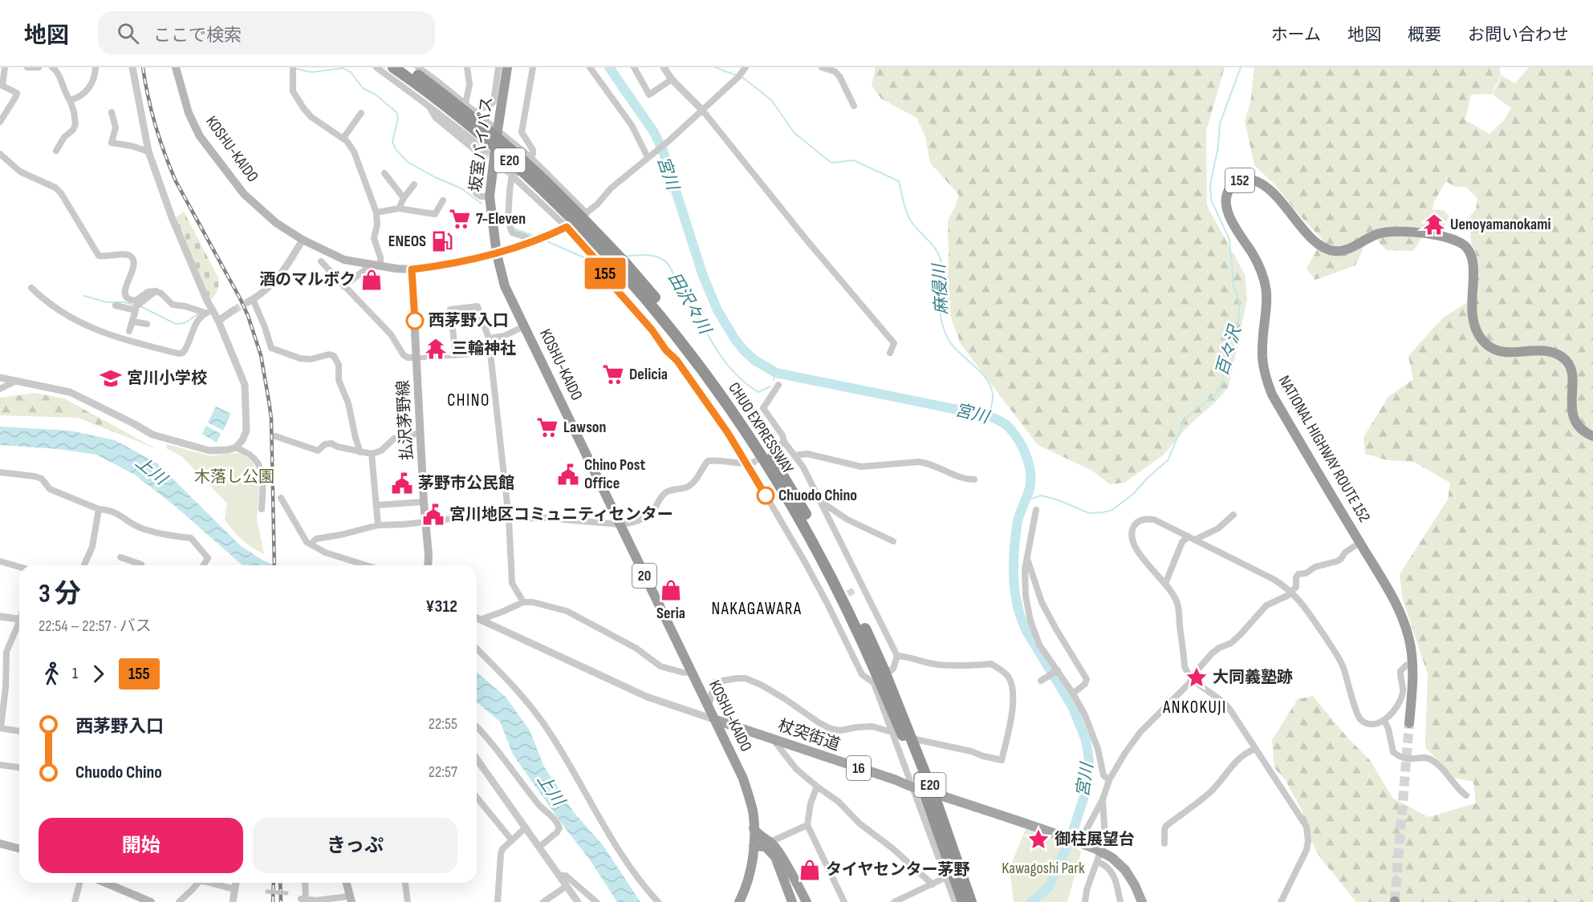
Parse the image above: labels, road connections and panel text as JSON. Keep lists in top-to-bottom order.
{
  "streets": {
    "highway": [
      "坂室バイパス",
      "KOSHU-KAIDO",
      "E20",
      "152",
      "CHUO EXPRESSWAY",
      "NATIONAL HIGHWAY ROUTE 152",
      "20"
    ],
    "main road": ["払沢茅野線", "杖突街道", "16"]
  },
  "crossings": [
    ["坂室バイパス", "KOSHU-KAIDO"],
    ["KOSHU-KAIDO", "払沢茅野線"],
    ["KOSHU-KAIDO", "杖突街道"],
    ["杖突街道", "16"]
  ],
  "districts": ["CHINO", "NAKAGAWARA", "ANKOKUJI"],
  "water": [
    "宮川",
    "麻侵川",
    "田沢々川",
    "百々沢",
    "上川"
  ],
  "parks": ["木落し公園", "Kawagoshi Park"],
  "places": {
    "supermarket": ["7-Eleven", "Delicia", "Lawson"],
    "temple": ["Uenoyamanokami", "三輪神社"],
    "fuel station": ["ENEOS"],
    "shop": ["酒のマルボク", "Seria", "タイヤセンター茅野"],
    "other": ["西茅野入口", "Chuodo Chino"],
    "school or university": ["宮川小学校"],
    "public building": ["Chino Post Office", "茅野市公民館", "宮川地区コミュニティセンター"],
    "place": ["大同義塾跡", "御柱展望台"]
  },
  "lines": ["bus line 155"],
  "page": {
    "header": "地図",
    "search": "ここで検索",
    "nav": [
      "ホーム",
      "地図",
      "概要",
      "お問い合わせ"
    ],
    "on_map": "155",
    "heading": ["3 分", "22:54 – 22:57 · バス", "¥312"],
    "legs": ["1", "155"],
    "list": [
      {
        "name": "西茅野入口",
        "value": "22:55"
      },
      {
        "name": "Chuodo Chino",
        "value": "22:57"
      }
    ],
    "buttons": ["開始", "きっぷ"]
  }
}
